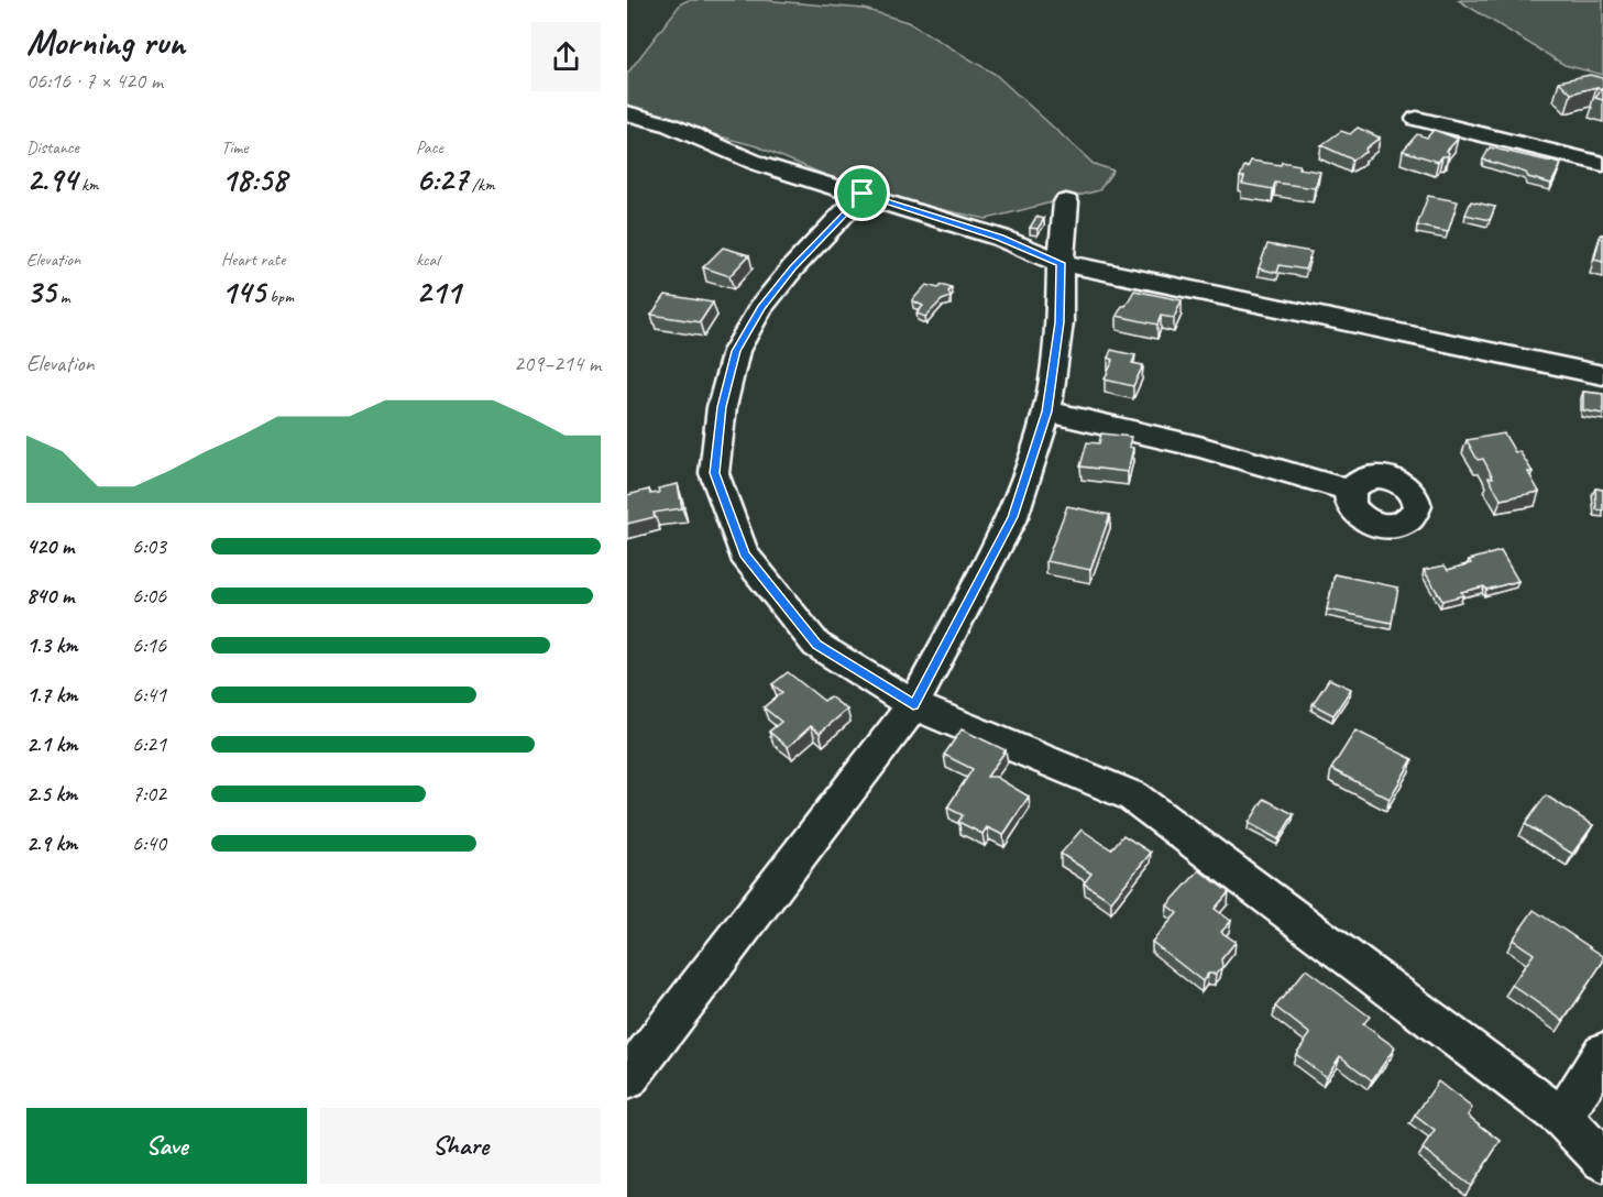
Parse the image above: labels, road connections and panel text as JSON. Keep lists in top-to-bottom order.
{
  "page": {
    "heading": ["Morning run", "06:16 · 7 × 420 m"],
    "stats": [
      ["Distance", "2.94 km"],
      ["Time", "18:58"],
      ["Pace", "6:27 /km"],
      ["Elevation", "35 m"],
      ["Heart rate", "145 bpm"],
      ["kcal", "211"]
    ],
    "chart": ["Elevation", "209–214 m"],
    "list": [
      {
        "name": "420 m",
        "note": "6:03"
      },
      {
        "name": "840 m",
        "note": "6:06"
      },
      {
        "name": "1.3 km",
        "note": "6:16"
      },
      {
        "name": "1.7 km",
        "note": "6:41"
      },
      {
        "name": "2.1 km",
        "note": "6:21"
      },
      {
        "name": "2.5 km",
        "note": "7:02"
      },
      {
        "name": "2.9 km",
        "note": "6:40"
      }
    ],
    "buttons": ["Save", "Share"]
  }
}
